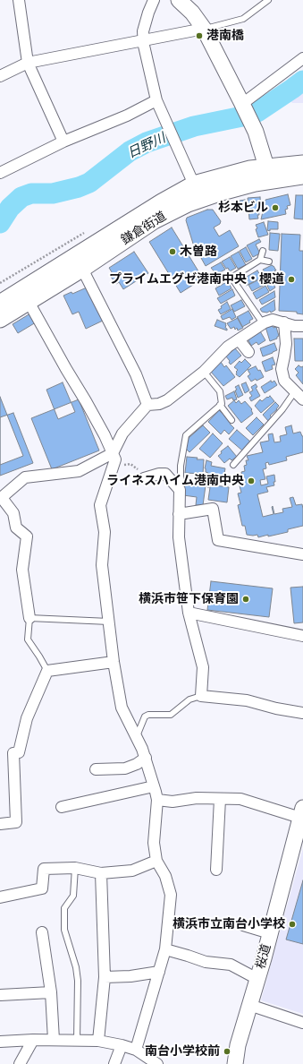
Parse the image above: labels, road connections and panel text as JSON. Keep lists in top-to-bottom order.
{
  "streets": {
    "main road": ["鎌倉街道"],
    "street": ["桜道"]
  },
  "water": ["日野川"],
  "places": [
    "港南橋",
    "杉本ビル",
    "木曽路",
    "プライムエグゼ港南中央・櫻道",
    "ライネスハイム港南中央",
    "横浜市笹下保育園",
    "横浜市立南台小学校",
    "南台小学校前"
  ]
}
